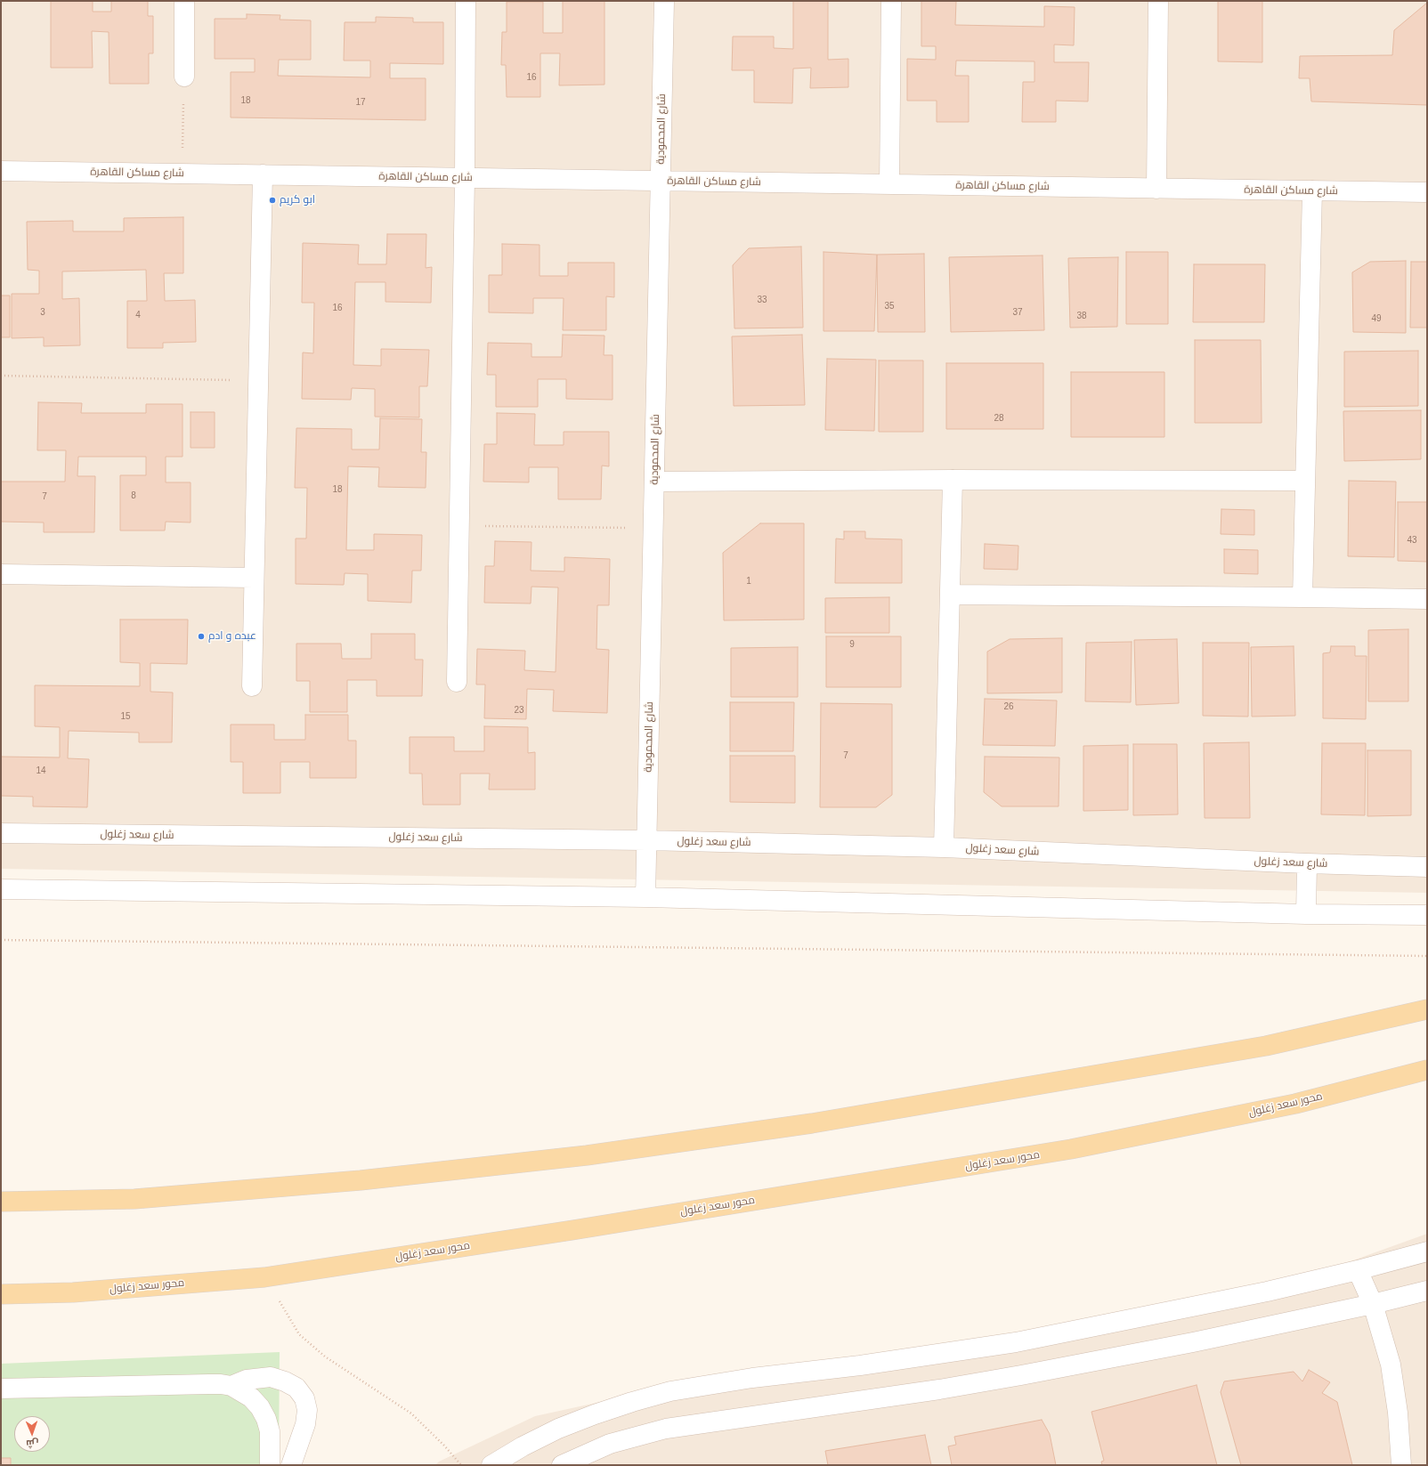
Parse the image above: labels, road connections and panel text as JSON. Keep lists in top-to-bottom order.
{
  "streets": {
    "main road": ["محور سعد زغلول"],
    "street": ["شارع المحمودية", "شارع مساكن القاهرة", "شارع سعد زغلول"]
  },
  "crossings": [
    ["شارع المحمودية", "شارع مساكن القاهرة"],
    ["شارع المحمودية", "شارع سعد زغلول"]
  ],
  "places": ["ابو كريم", "عبده و ادم"],
  "house_numbers": [
    "16",
    "18",
    "17",
    "33",
    "35",
    "16",
    "3",
    "37",
    "4",
    "38",
    "49",
    "28",
    "18",
    "8",
    "7",
    "43",
    "1",
    "9",
    "26",
    "23",
    "15",
    "7",
    "14"
  ],
  "north": "bottom"
}
